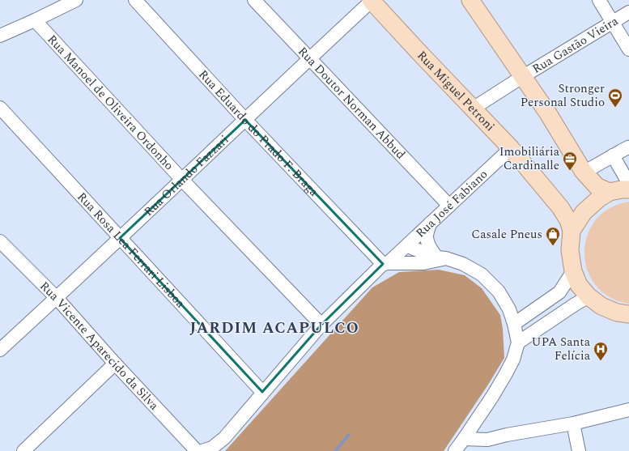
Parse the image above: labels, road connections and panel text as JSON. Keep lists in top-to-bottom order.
{
  "streets": {
    "main road": ["Rua Miguel Petroni"],
    "street": [
      "Rua Gastão Vieira",
      "Rua Manoel de Oliveira Ordonho",
      "Rua Doutor Norman Abbud",
      "Rua Eduardo do Prado F. Braga",
      "Rua Orlando Fazzari",
      "Rua José Fabiano",
      "Rua Rosa Lea Ferrari Lisboa",
      "Rua Vicente Aparecido da Silva"
    ]
  },
  "crossings": [
    ["Rua Gastão Vieira", "Rua Miguel Petroni"],
    ["Rua Miguel Petroni", "Rua Orlando Fazzari"],
    ["Rua Miguel Petroni", "Rua José Fabiano"],
    ["Rua Manoel de Oliveira Ordonho", "Rua Orlando Fazzari"],
    ["Rua Manoel de Oliveira Ordonho", "Rua José Fabiano"],
    ["Rua Doutor Norman Abbud", "Rua Orlando Fazzari"],
    ["Rua Doutor Norman Abbud", "Rua José Fabiano"],
    ["Rua Eduardo do Prado F. Braga", "Rua Orlando Fazzari"],
    ["Rua Eduardo do Prado F. Braga", "Rua José Fabiano"],
    ["Rua Orlando Fazzari", "Rua Rosa Lea Ferrari Lisboa"],
    ["Rua Orlando Fazzari", "Rua Vicente Aparecido da Silva"],
    ["Rua José Fabiano", "Rua Rosa Lea Ferrari Lisboa"]
  ],
  "districts": ["JARDIM ACAPULCO"],
  "places": {
    "sports": ["Stronger Personal Studio"],
    "office": ["Imobiliária Cardinalle"],
    "shop": ["Casale Pneus"],
    "hospital": ["UPA Santa Felícia"]
  }
}
